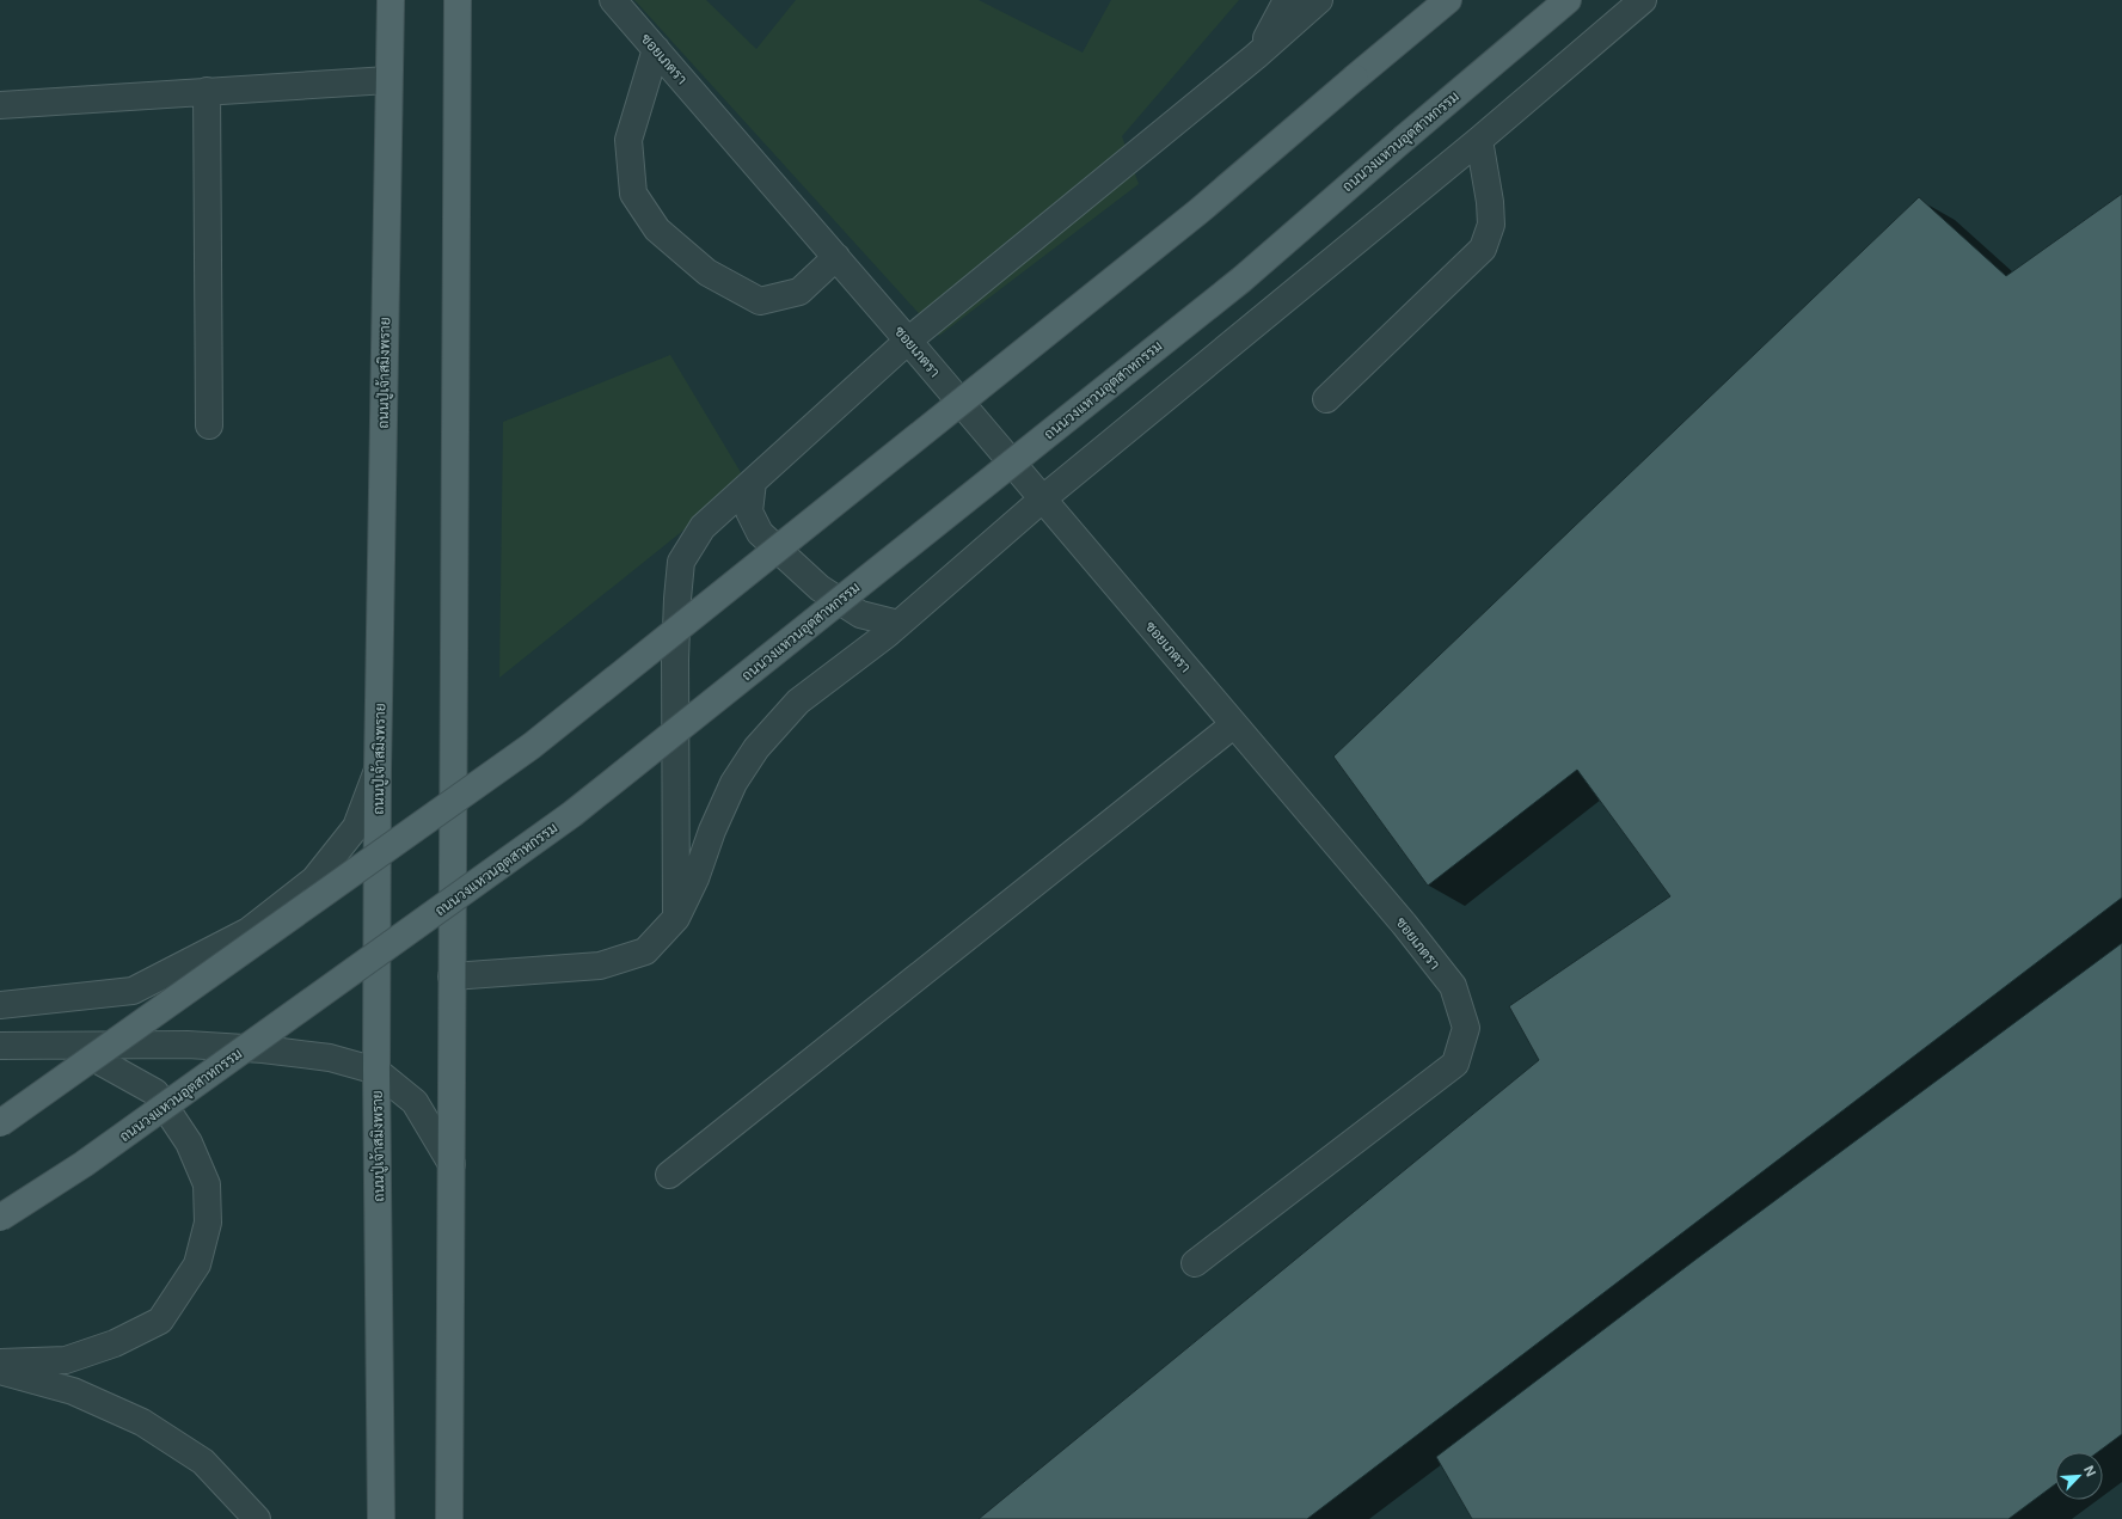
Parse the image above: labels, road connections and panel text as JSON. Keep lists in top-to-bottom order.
{
  "streets": {
    "main road": ["ถนนวงแหวนอุตสาหกรรม", "ถนนปู่เจ้าสมิงพราย"],
    "street": ["ซอยเภตรา"]
  },
  "north": "top right"
}
